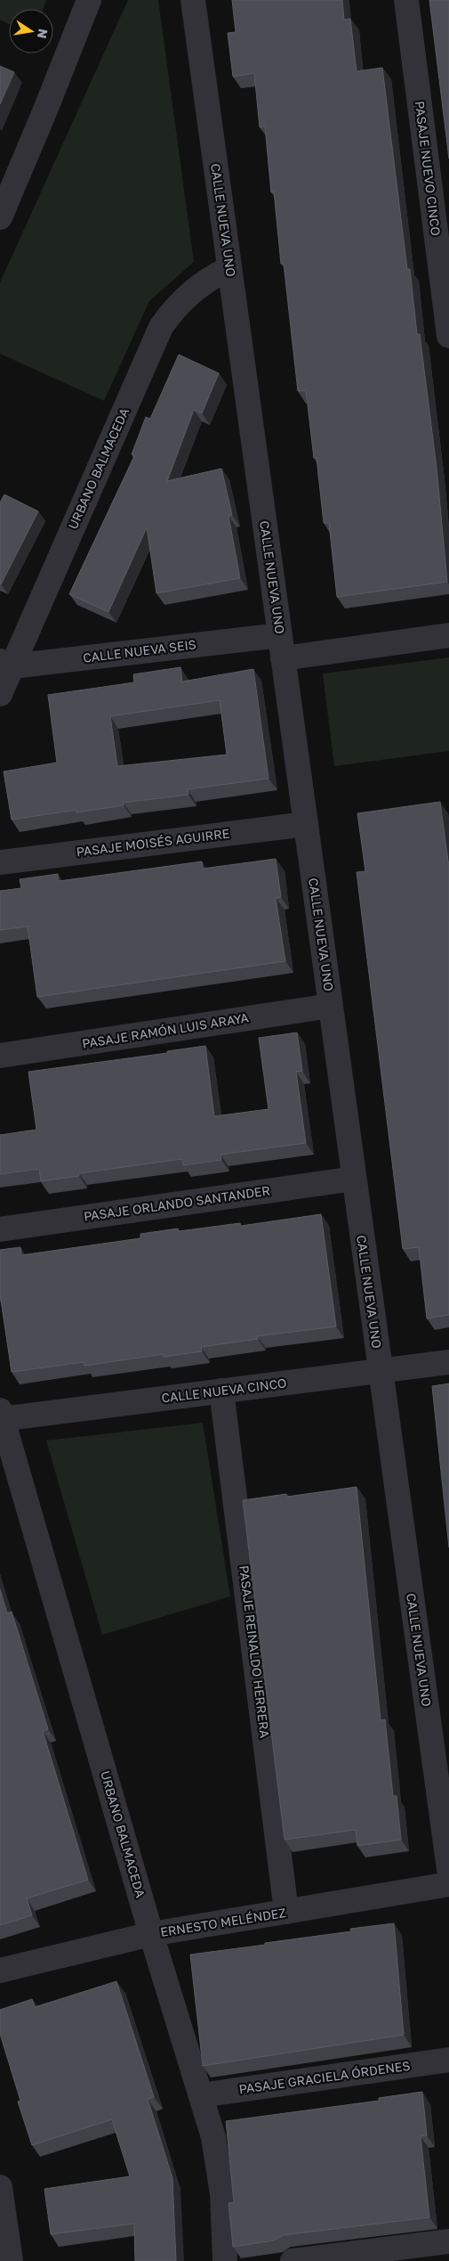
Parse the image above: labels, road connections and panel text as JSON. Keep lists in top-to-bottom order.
{
  "streets": {
    "street": [
      "PASAJE NUEVO CINCO",
      "CALLE NUEVA UNO",
      "URBANO BALMACEDA",
      "CALLE NUEVA SEIS",
      "PASAJE MOISÉS AGUIRRE",
      "PASAJE RAMÓN LUIS ARAYA",
      "PASAJE ORLANDO SANTANDER",
      "CALLE NUEVA CINCO",
      "PASAJE REINALDO HERRERA",
      "ERNESTO MELÉNDEZ",
      "PASAJE GRACIELA ÓRDENES"
    ]
  },
  "crossings": [
    ["CALLE NUEVA UNO", "URBANO BALMACEDA"],
    ["CALLE NUEVA UNO", "CALLE NUEVA SEIS"],
    ["CALLE NUEVA UNO", "PASAJE MOISÉS AGUIRRE"],
    ["CALLE NUEVA UNO", "PASAJE RAMÓN LUIS ARAYA"],
    ["CALLE NUEVA UNO", "PASAJE ORLANDO SANTANDER"],
    ["CALLE NUEVA UNO", "CALLE NUEVA CINCO"],
    ["URBANO BALMACEDA", "CALLE NUEVA SEIS"],
    ["URBANO BALMACEDA", "CALLE NUEVA CINCO"],
    ["URBANO BALMACEDA", "ERNESTO MELÉNDEZ"],
    ["URBANO BALMACEDA", "PASAJE GRACIELA ÓRDENES"],
    ["CALLE NUEVA CINCO", "PASAJE REINALDO HERRERA"],
    ["PASAJE REINALDO HERRERA", "ERNESTO MELÉNDEZ"]
  ],
  "north": "right"
}
